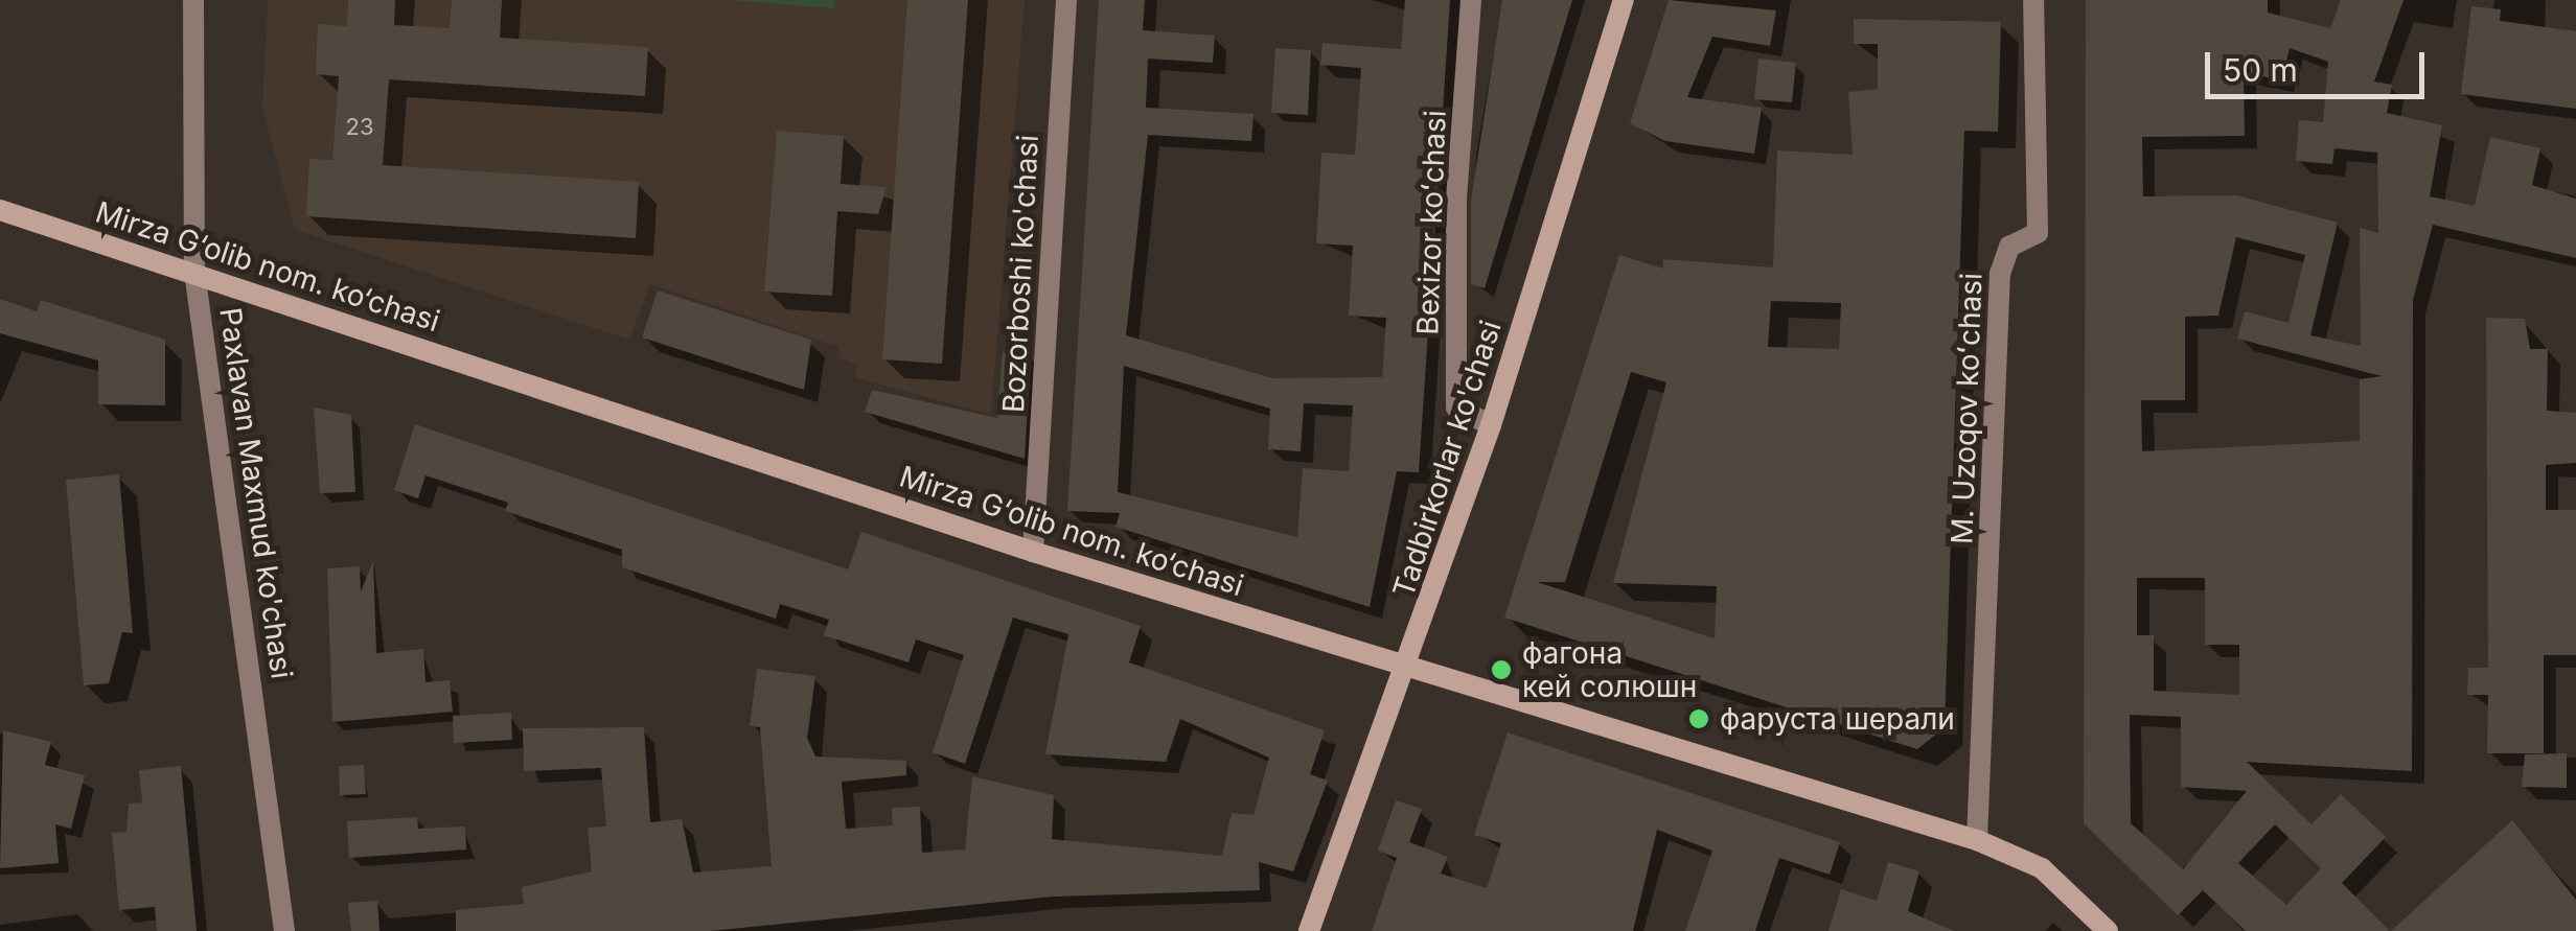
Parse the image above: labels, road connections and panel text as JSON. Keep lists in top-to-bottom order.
{
  "streets": {
    "street": [
      "Bexizor koʻchasi",
      "Mirza G‘olib nom. ko‘chasi",
      "Bozorboshi ko'chasi",
      "M. Uzoqov koʻchasi",
      "Tadbirkorlar ko'chasi",
      "Paxlavan Maxmud ko'chasi"
    ]
  },
  "crossings": [
    ["Bexizor koʻchasi", "Tadbirkorlar ko'chasi"],
    ["Mirza G‘olib nom. ko‘chasi", "Bozorboshi ko'chasi"],
    ["Mirza G‘olib nom. ko‘chasi", "M. Uzoqov koʻchasi"],
    ["Mirza G‘olib nom. ko‘chasi", "Tadbirkorlar ko'chasi"],
    ["Mirza G‘olib nom. ko‘chasi", "Paxlavan Maxmud ko'chasi"]
  ],
  "places": ["фагона кей солюшн", "фаруста шерали"],
  "house_numbers": ["23"],
  "scale_bar": "50 m"
}
